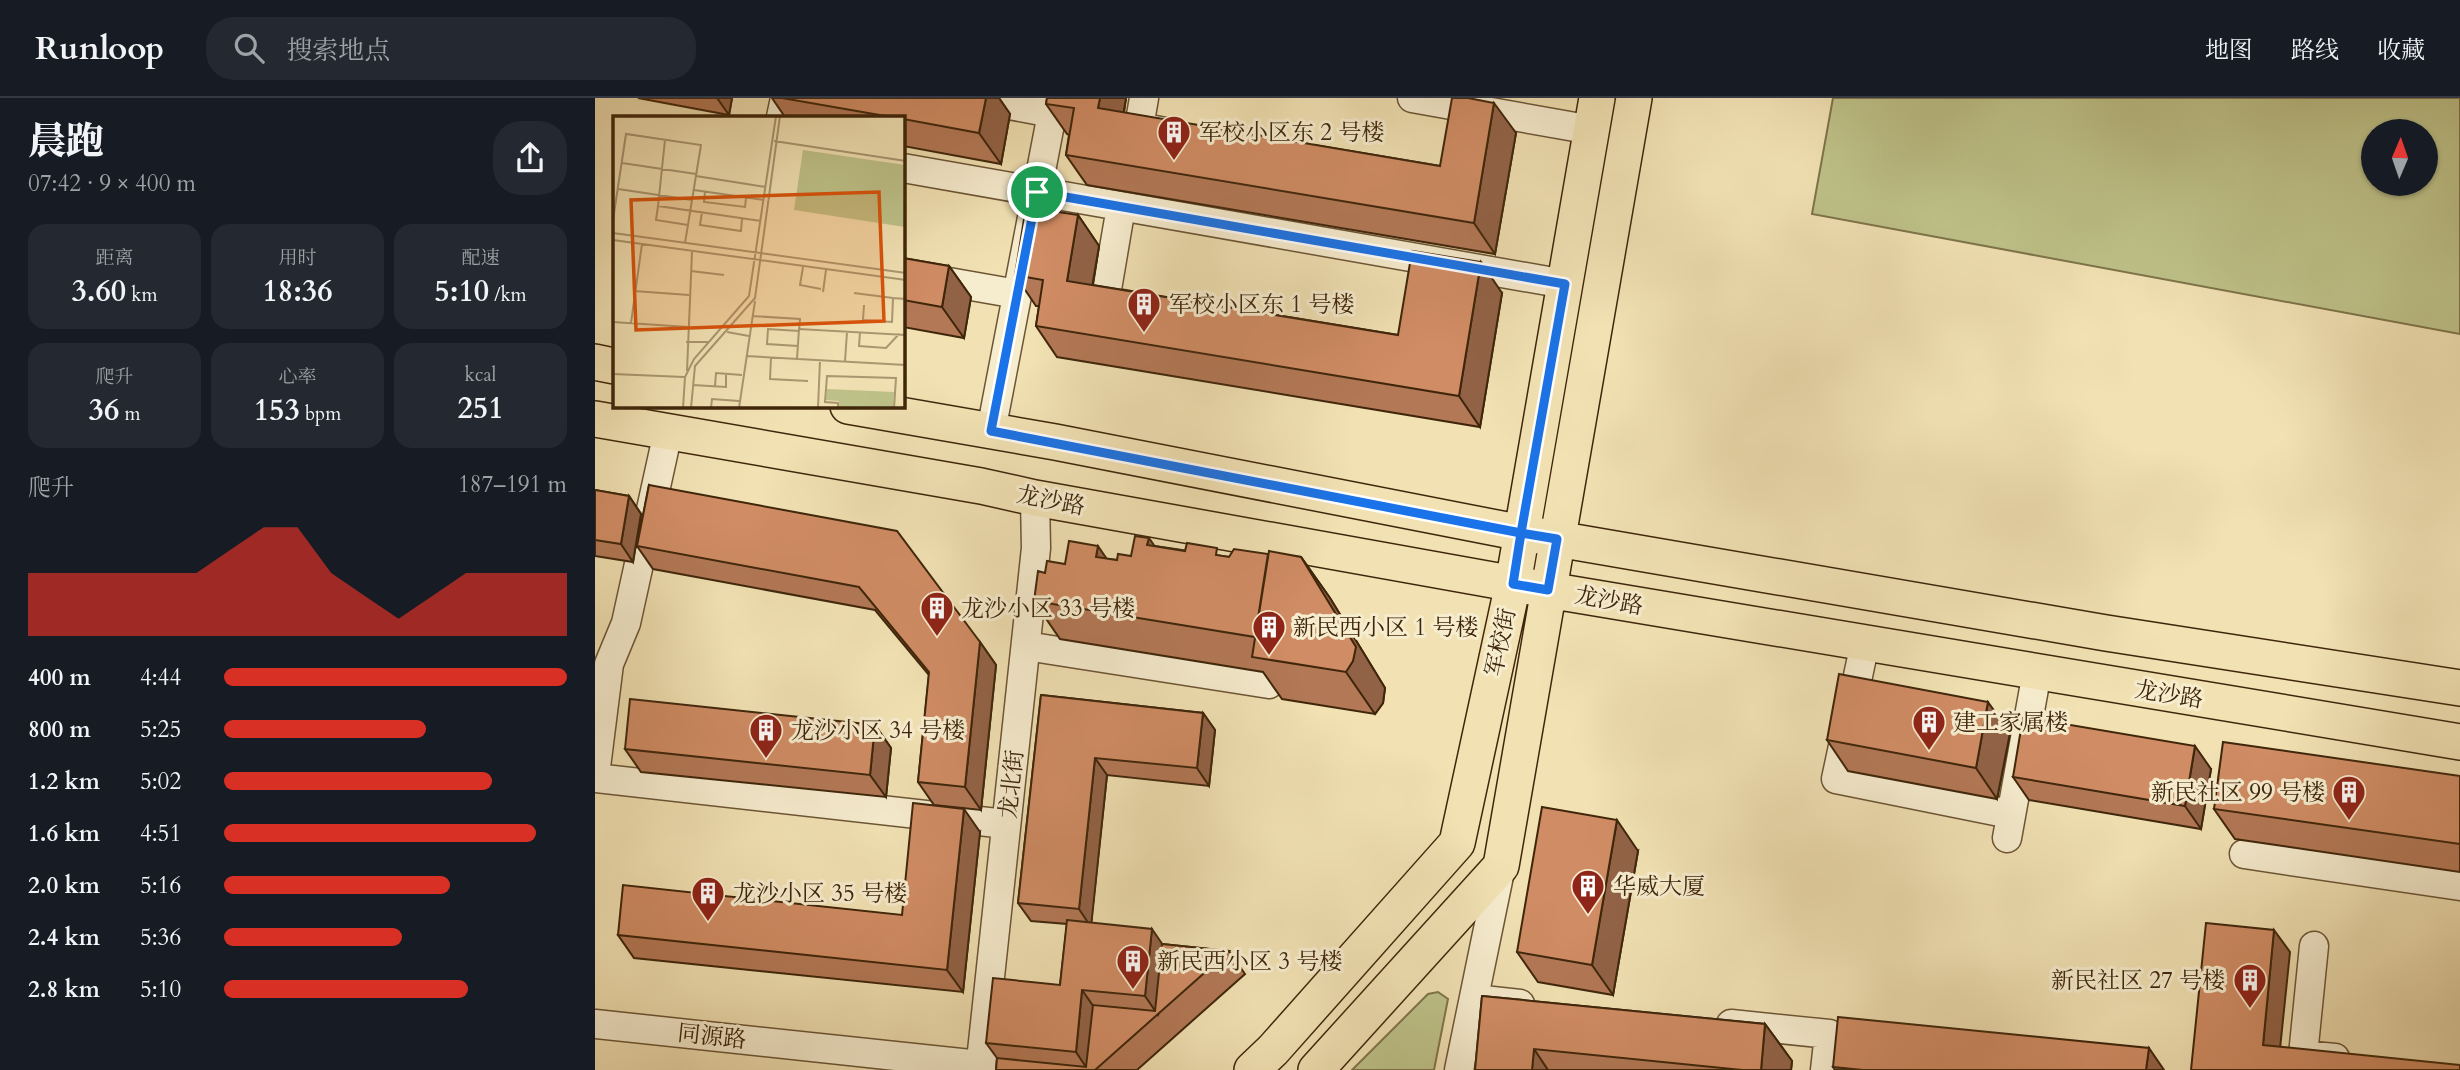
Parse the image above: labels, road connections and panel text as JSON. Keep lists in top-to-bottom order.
{
  "streets": {
    "main road": ["龙沙路", "军校街"],
    "street": ["龙北街", "同源路"]
  },
  "crossings": [
    ["龙沙路", "军校街"],
    ["龙沙路", "龙北街"],
    ["龙北街", "同源路"]
  ],
  "places": {
    "building": [
      "军校小区东 2 号楼",
      "军校小区东 1 号楼",
      "龙沙小区 33 号楼",
      "新民西小区 1 号楼",
      "建工家属楼",
      "龙沙小区 34 号楼",
      "新民社区 99 号楼",
      "华威大厦",
      "龙沙小区 35 号楼",
      "新民西小区 3 号楼",
      "新民社区 27 号楼"
    ]
  },
  "north": "top",
  "page": {
    "header": "Runloop",
    "search": "搜索地点",
    "nav": ["地图", "路线", "收藏"],
    "heading": ["晨跑", "07:42 · 9 × 400 m"],
    "stats": [
      ["距离", "3.60 km"],
      ["用时", "18:36"],
      ["配速", "5:10 /km"],
      ["爬升", "36 m"],
      ["心率", "153 bpm"],
      ["kcal", "251"]
    ],
    "chart": ["爬升", "187–191 m"],
    "list": [
      {
        "name": "400 m",
        "note": "4:44"
      },
      {
        "name": "800 m",
        "note": "5:25"
      },
      {
        "name": "1.2 km",
        "note": "5:02"
      },
      {
        "name": "1.6 km",
        "note": "4:51"
      },
      {
        "name": "2.0 km",
        "note": "5:16"
      },
      {
        "name": "2.4 km",
        "note": "5:36"
      },
      {
        "name": "2.8 km",
        "note": "5:10"
      }
    ]
  }
}
